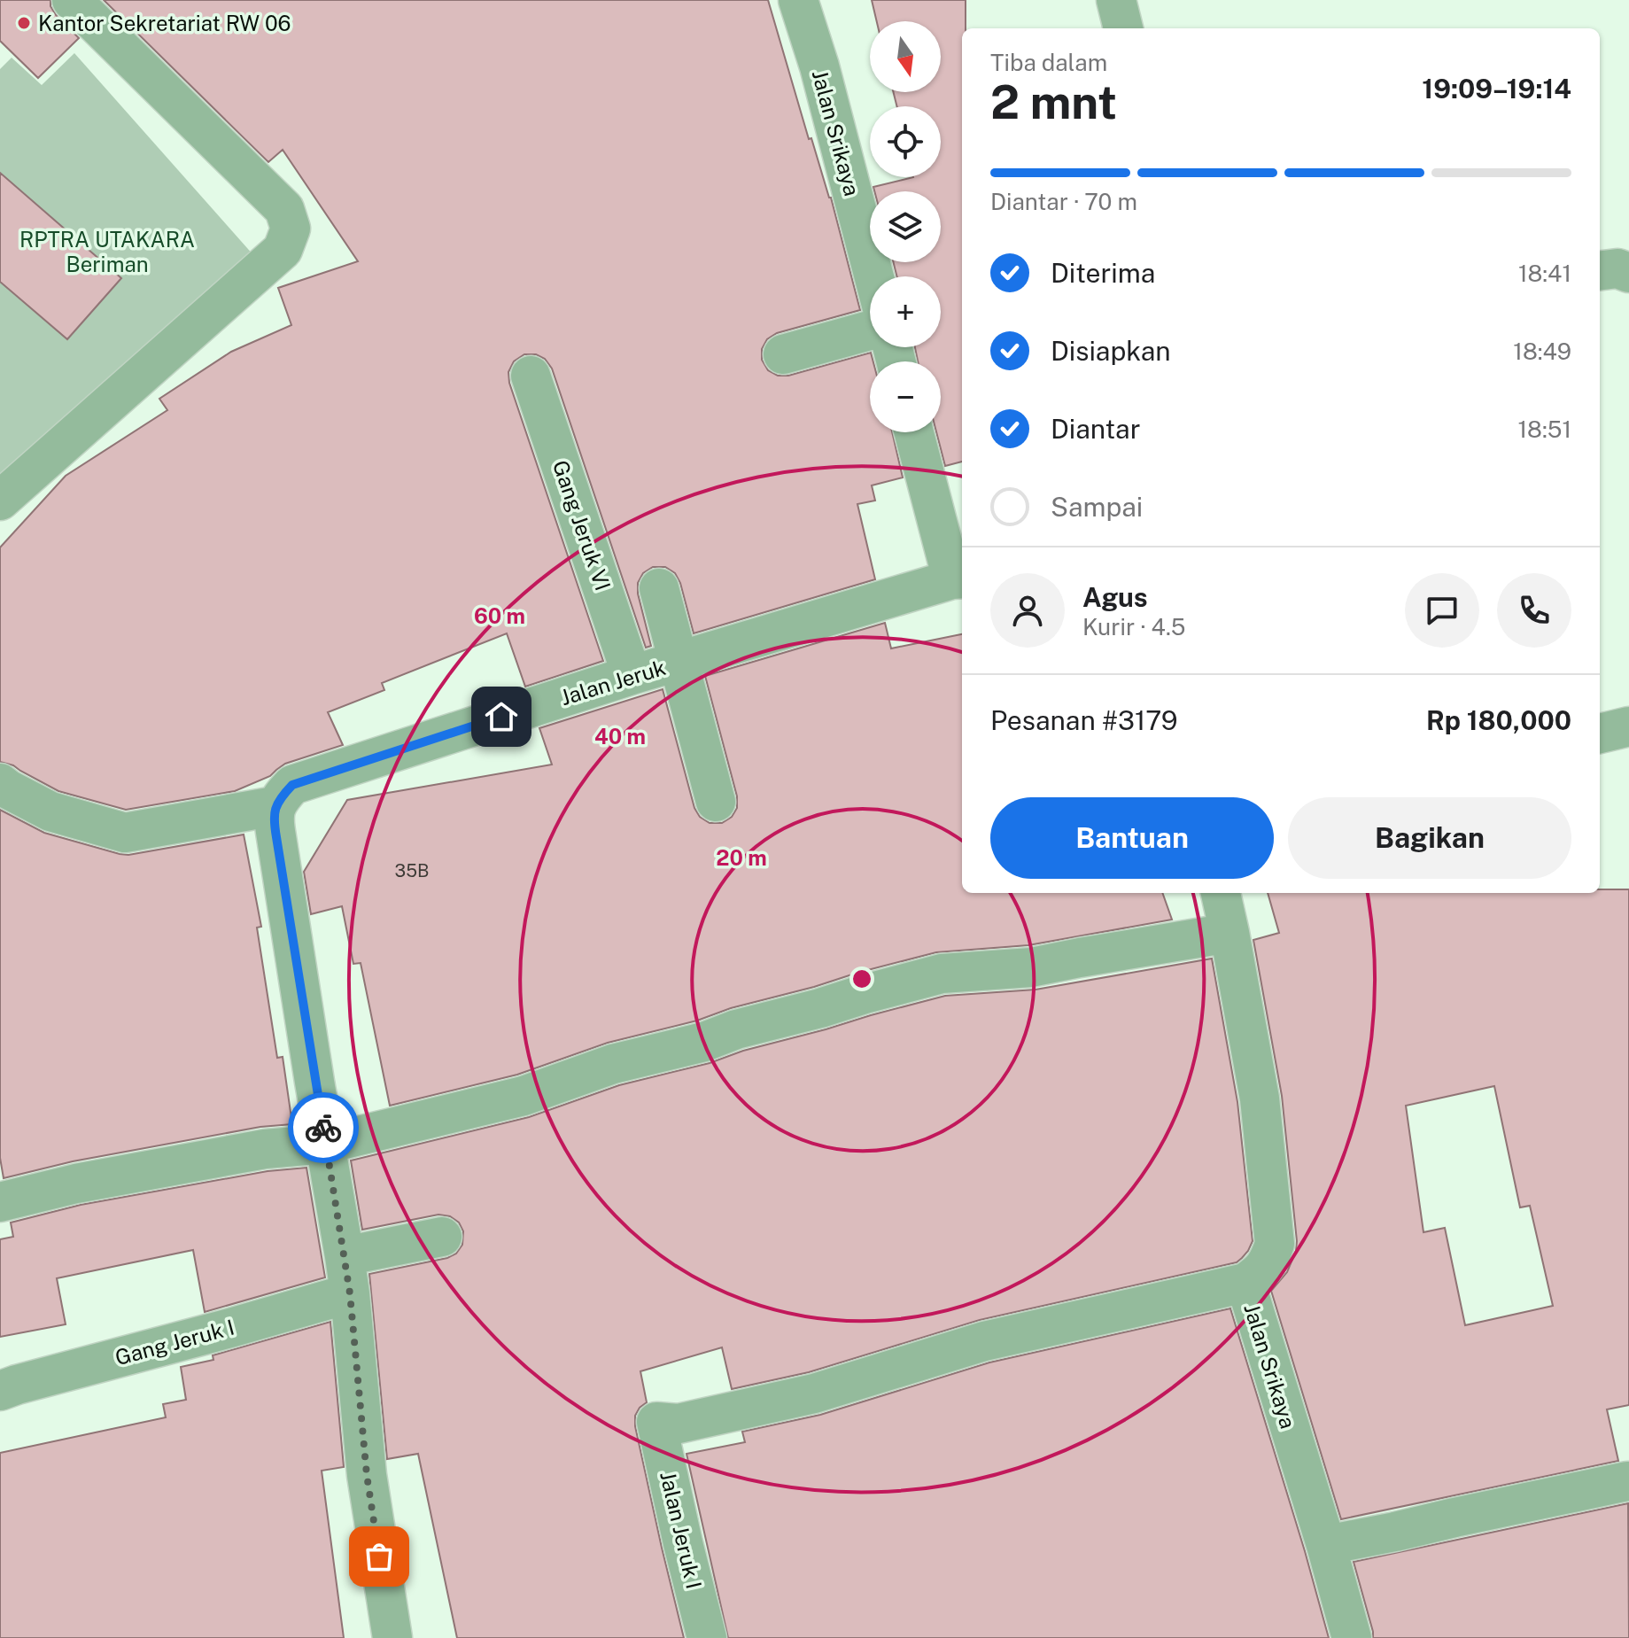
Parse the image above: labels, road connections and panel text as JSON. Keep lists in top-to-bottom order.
{
  "streets": {
    "street": [
      "Jalan Srikaya",
      "Gang Jeruk VI",
      "Jalan Jeruk",
      "Gang Jeruk I",
      "Jalan Jeruk I"
    ]
  },
  "crossings": [
    ["Jalan Srikaya", "Jalan Jeruk I"],
    ["Gang Jeruk VI", "Jalan Jeruk"]
  ],
  "parks": ["RPTRA UTAKARA Beriman"],
  "places": ["Kantor Sekretariat RW 06"],
  "house_numbers": ["35B"],
  "north": "bottom",
  "page": {
    "map_buttons": ["+", "−"],
    "heading": ["2 mnt", "Tiba dalam", "19:09–19:14"],
    "panel": [
      "Agus",
      "Kurir · 4.5",
      "Pesanan #3179",
      "Rp 180,000"
    ],
    "bar": "Diantar · 70 m",
    "list": [
      ["Diterima", "18:41"],
      ["Disiapkan", "18:49"],
      ["Diantar", "18:51"],
      "Sampai"
    ],
    "buttons": ["Bantuan", "Bagikan"]
  },
  "rings": ["60 m", "40 m", "20 m"]
}
